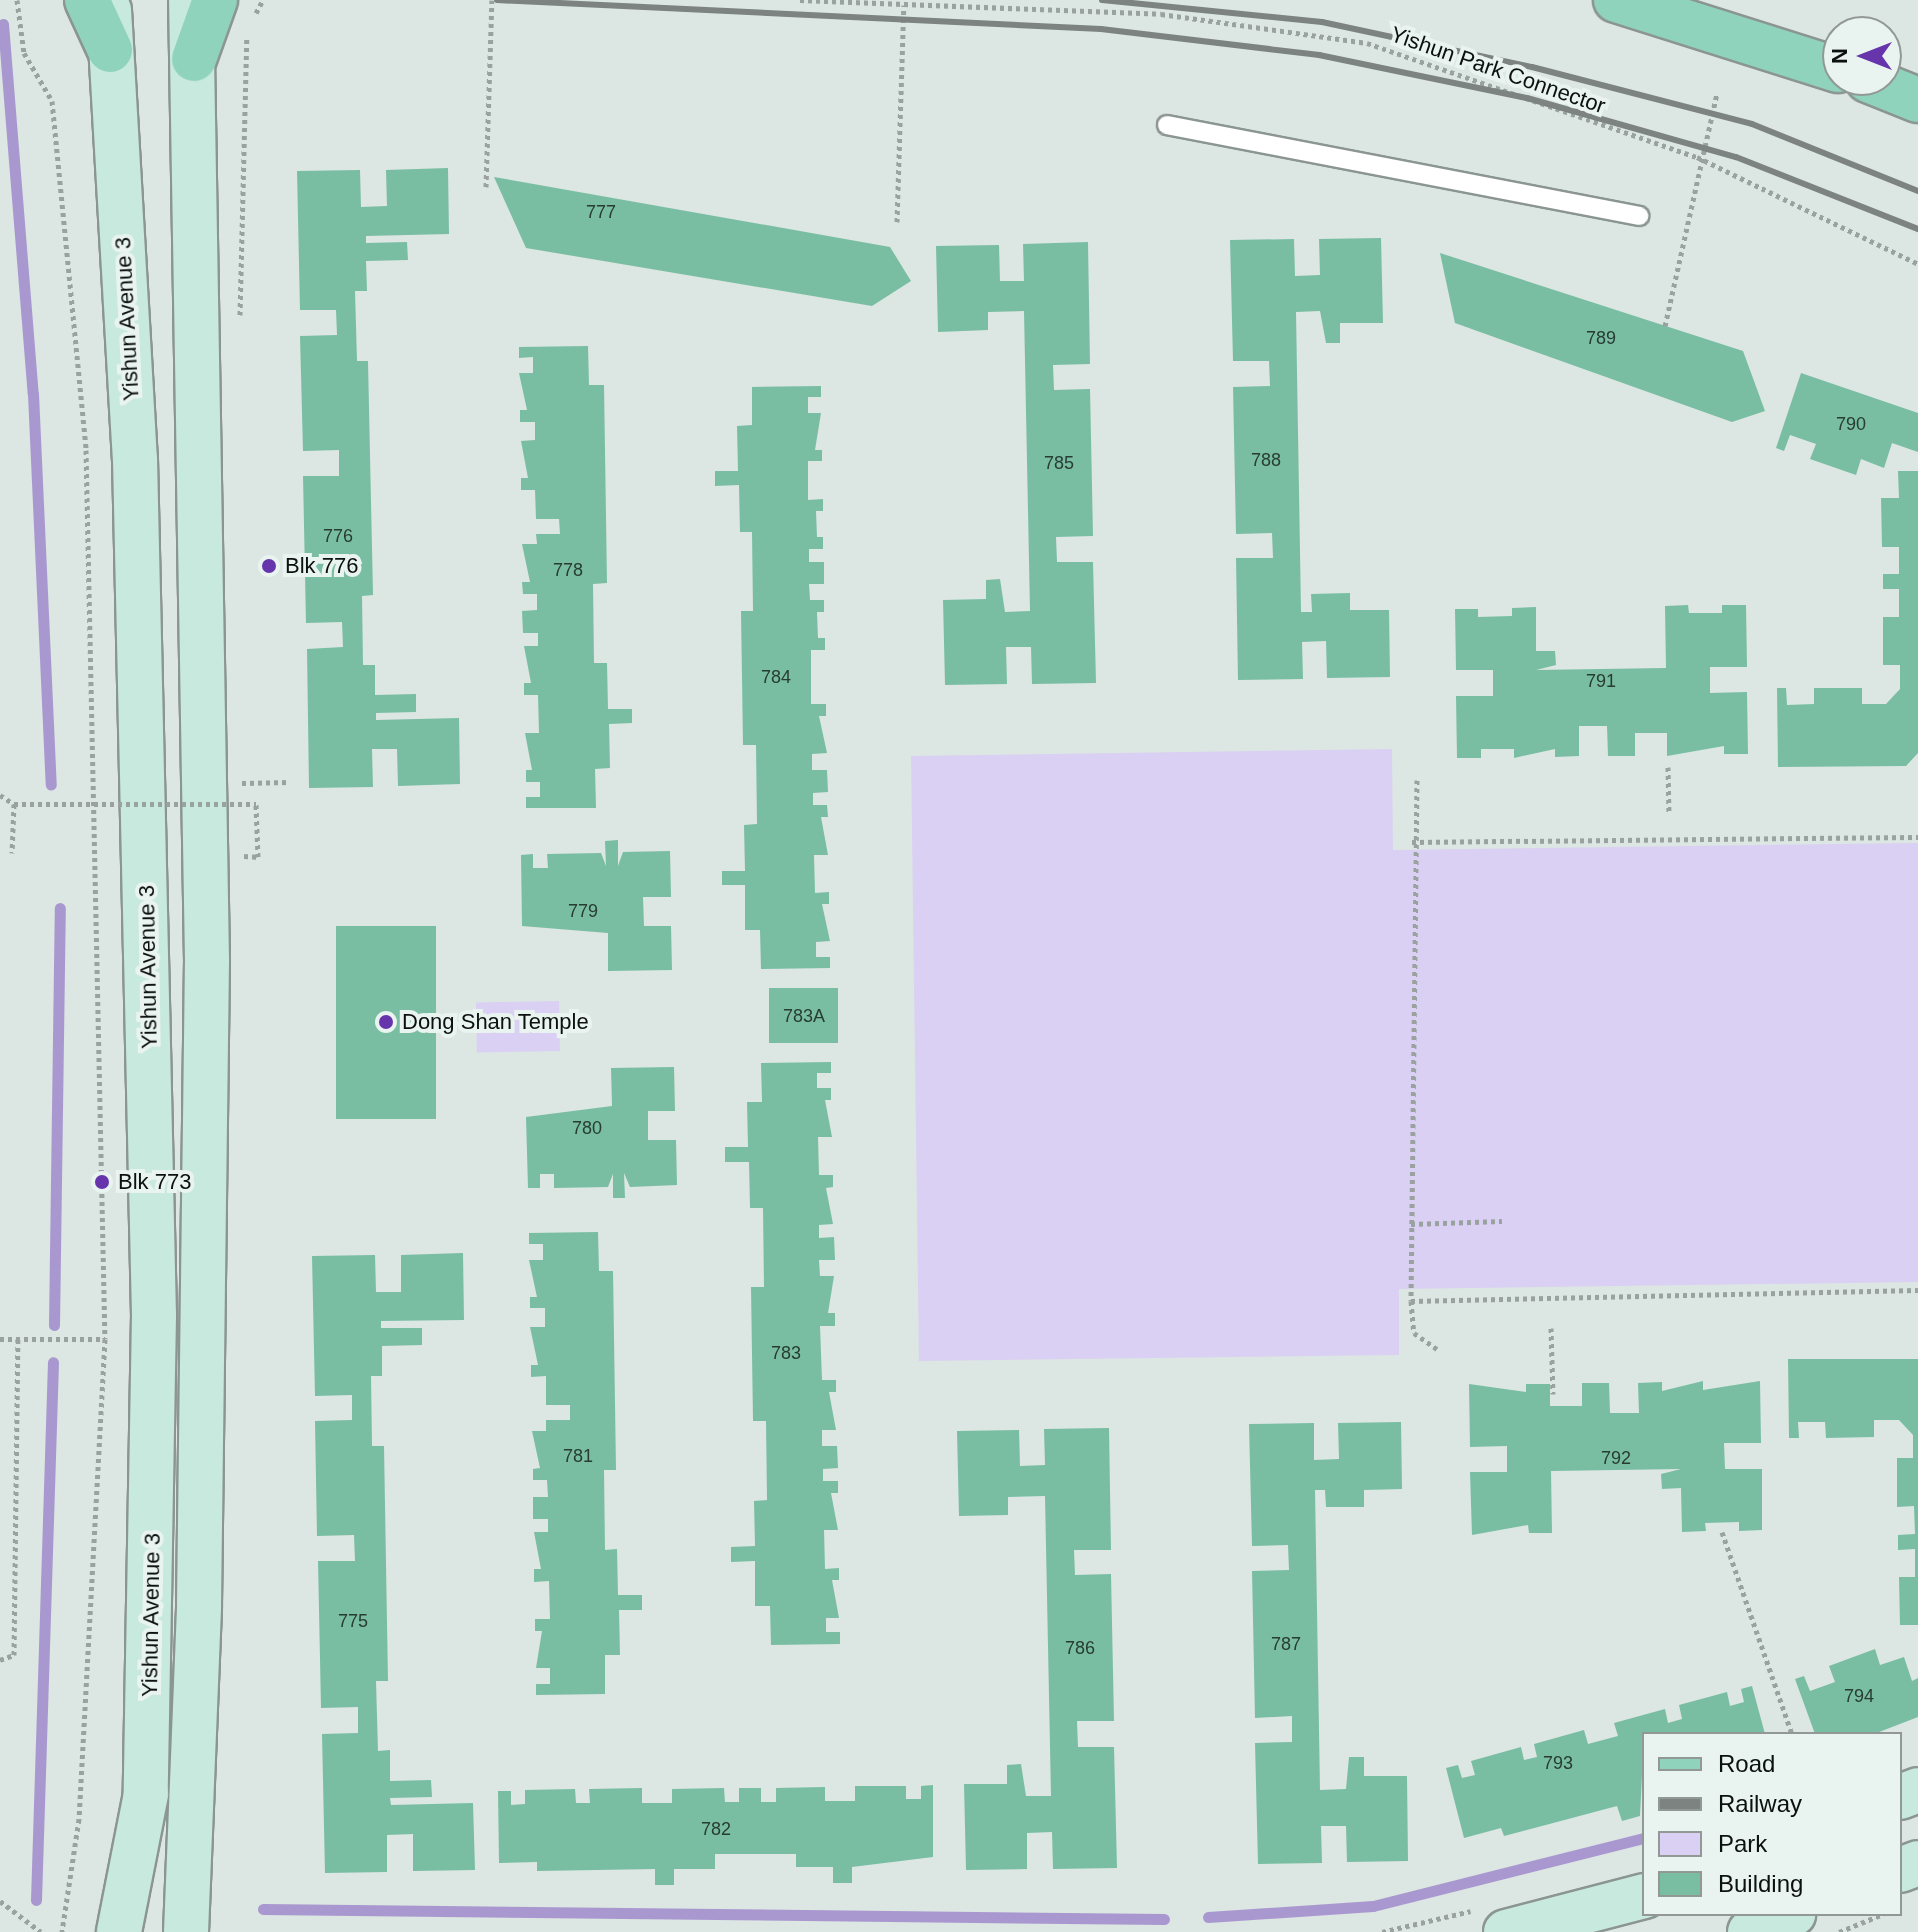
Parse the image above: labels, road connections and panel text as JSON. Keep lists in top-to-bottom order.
{
  "streets": {
    "main road": ["Yishun Avenue 3"],
    "path": ["Yishun Park Connector"]
  },
  "places": ["Blk 776", "Dong Shan Temple", "Blk 773"],
  "house_numbers": [
    "777",
    "789",
    "790",
    "788",
    "785",
    "776",
    "778",
    "784",
    "791",
    "779",
    "783A",
    "780",
    "783",
    "781",
    "792",
    "775",
    "787",
    "786",
    "794",
    "793",
    "782"
  ],
  "legend": [
    "Road",
    "Railway",
    "Park",
    "Building"
  ],
  "north": "left"
}
